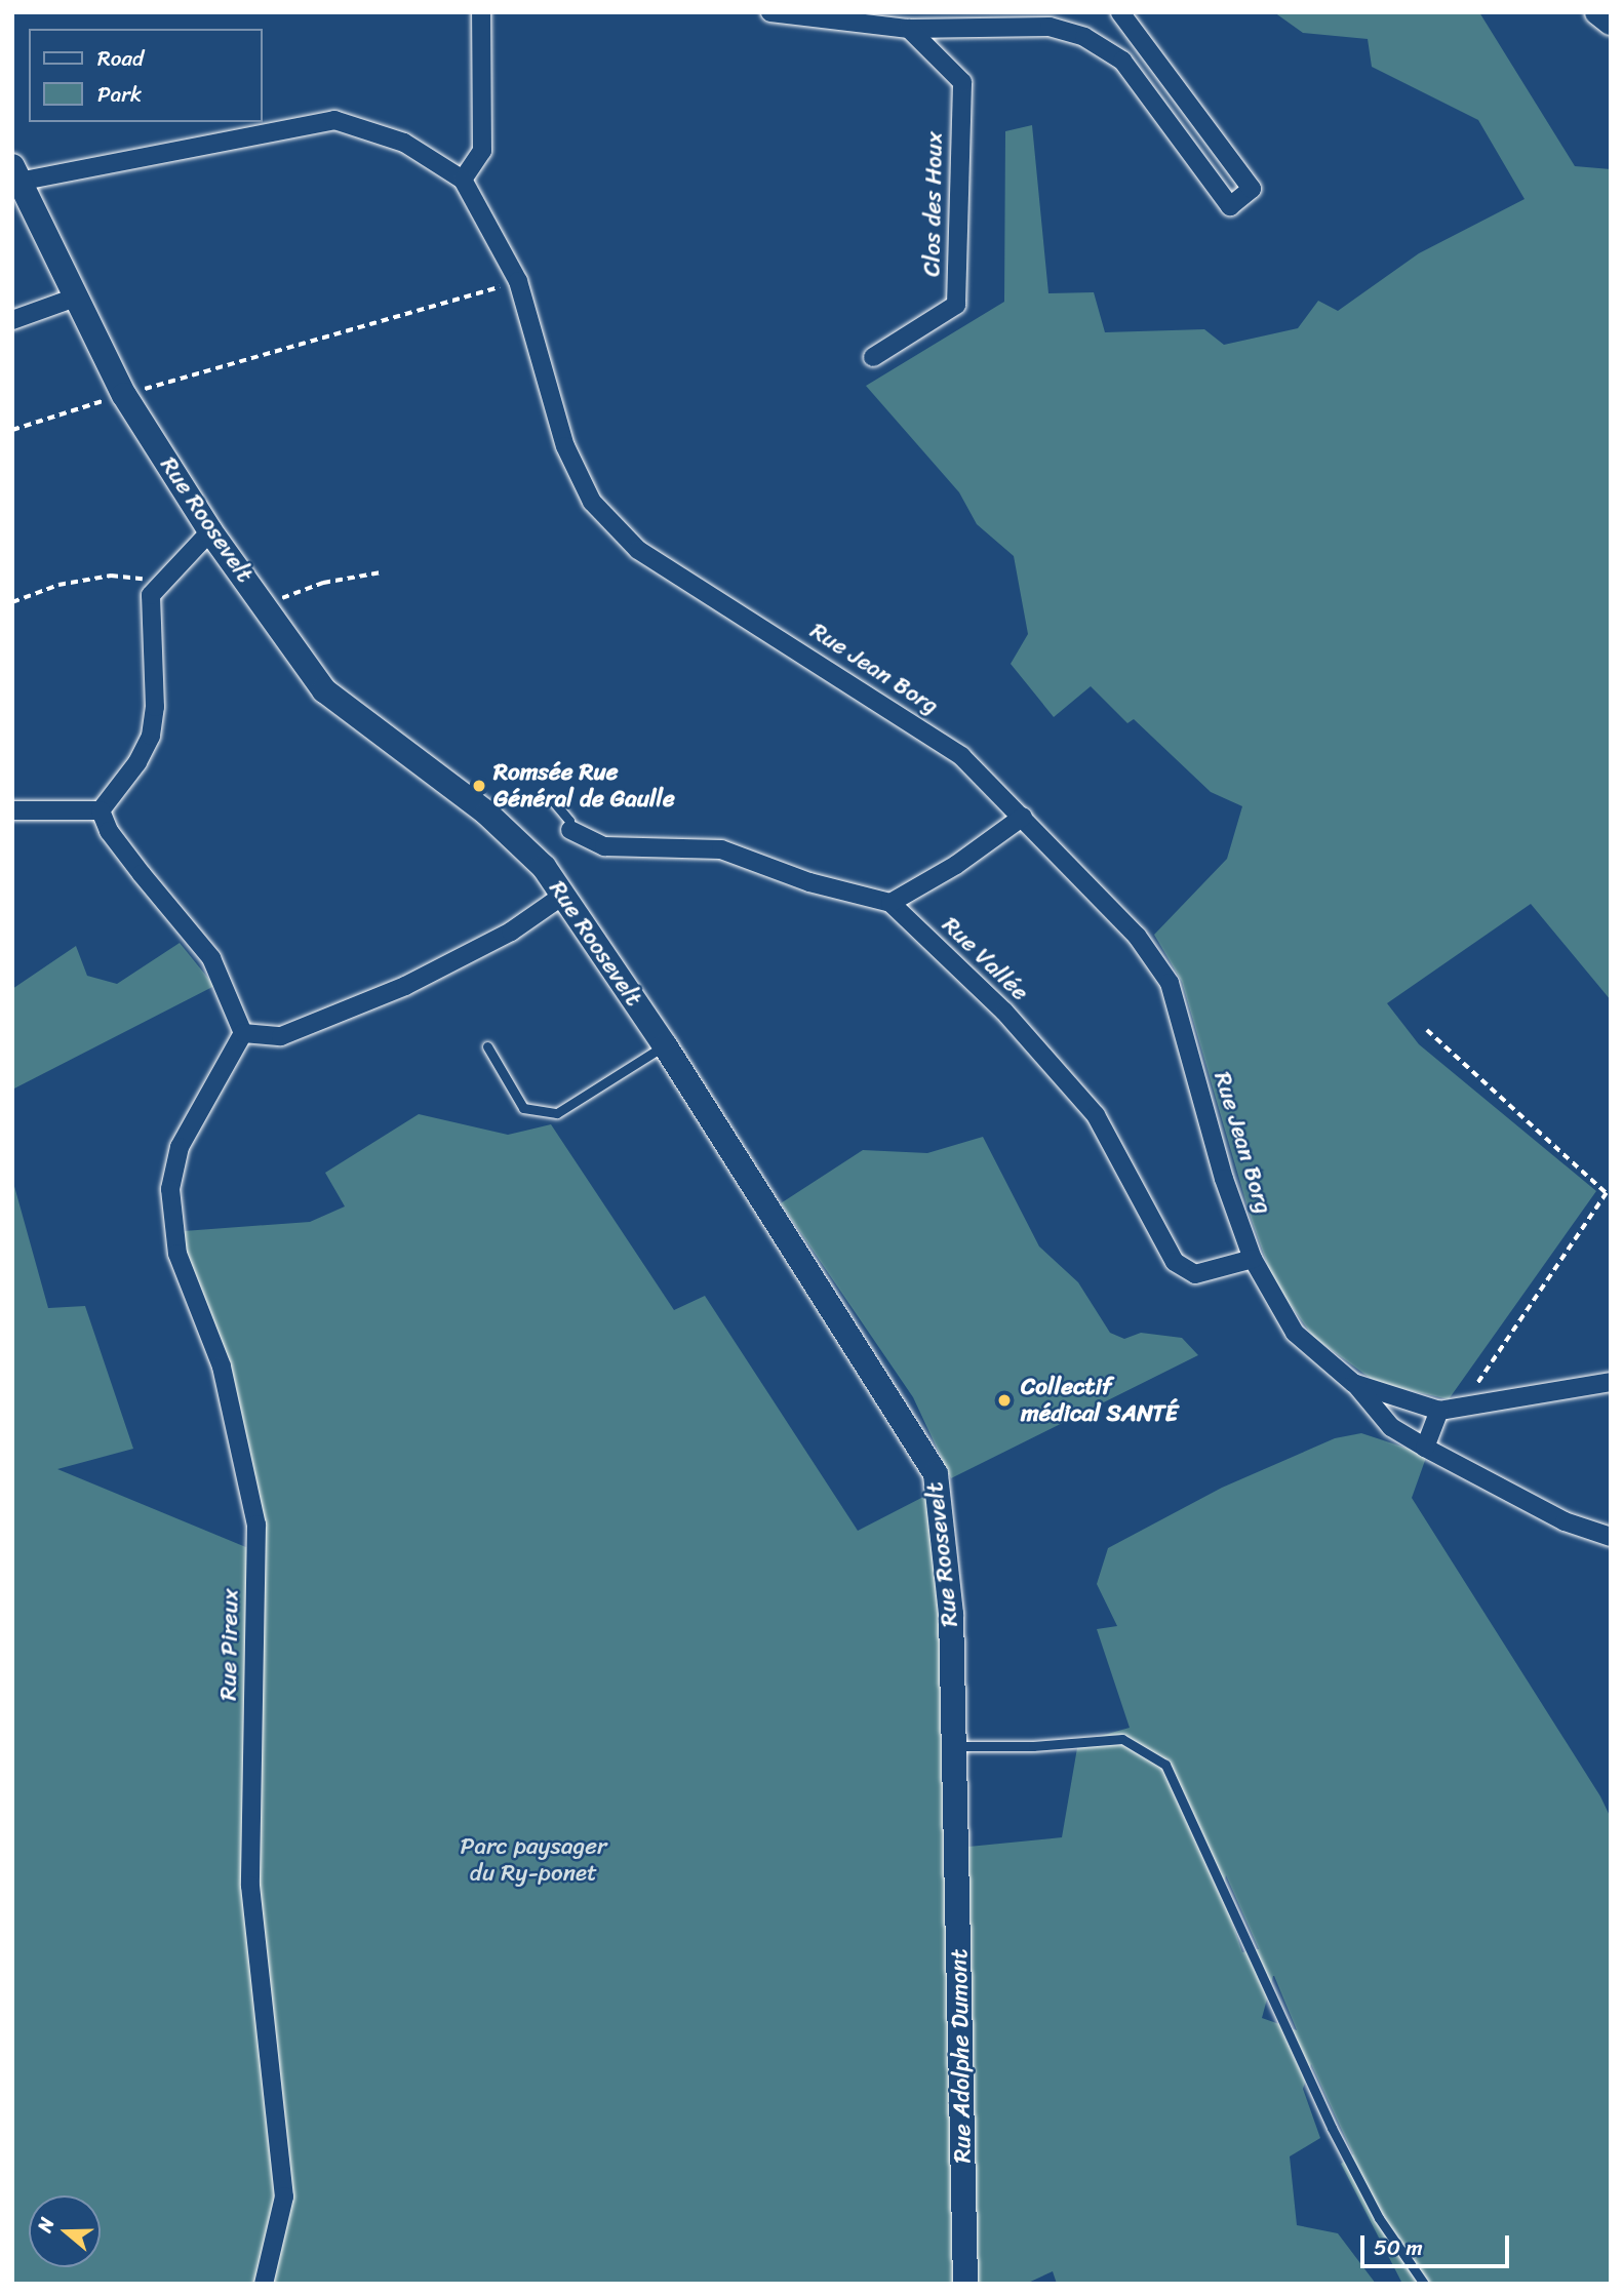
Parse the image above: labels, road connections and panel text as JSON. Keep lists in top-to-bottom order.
{
  "streets": {
    "main road": ["Rue Roosevelt", "Rue Adolphe Dumont"],
    "street": [
      "Clos des Houx",
      "Rue Jean Borg",
      "Rue Vallée",
      "Rue Pireux"
    ]
  },
  "crossings": [
    ["Rue Roosevelt", "Rue Jean Borg"],
    ["Rue Roosevelt", "Rue Adolphe Dumont"],
    ["Rue Jean Borg", "Rue Vallée"]
  ],
  "parks": ["Parc paysager du Ry-ponet"],
  "places": ["Romsée Rue Général de Gaulle", "Collectif médical SANTÉ"],
  "legend": ["Road", "Park"],
  "scale_bar": "50 m",
  "north": "left"
}
